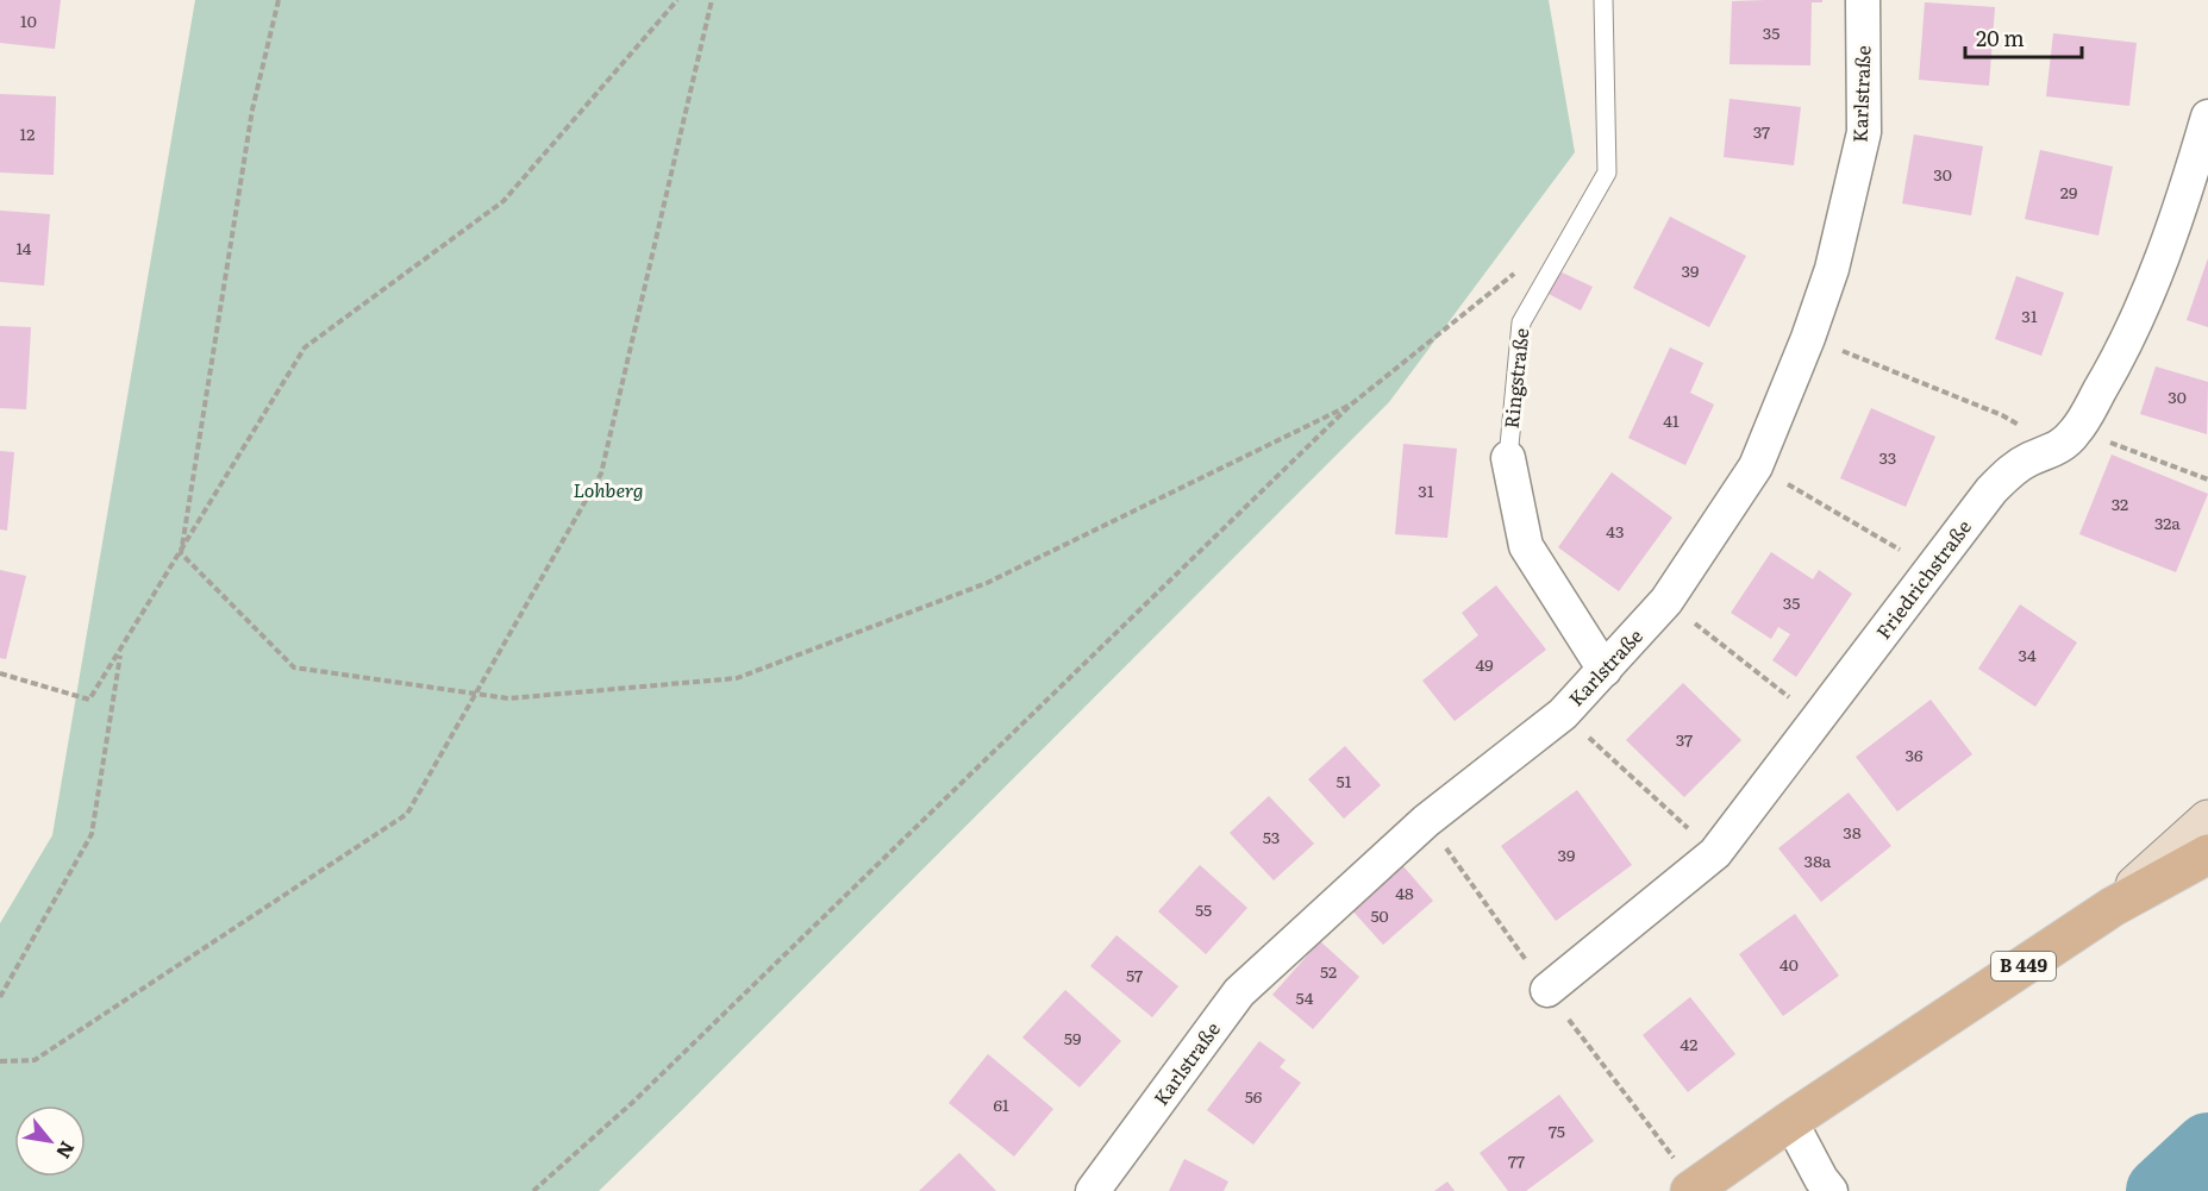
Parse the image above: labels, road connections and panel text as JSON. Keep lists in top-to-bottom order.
{
  "streets": {
    "main road": ["B 449"],
    "street": ["Karlstraße", "Ringstraße", "Friedrichstraße"]
  },
  "crossings": [
    ["Karlstraße", "Ringstraße"]
  ],
  "parks": ["Lohberg"],
  "house_numbers": [
    "10",
    "35",
    "37",
    "12",
    "30",
    "29",
    "14",
    "39",
    "31",
    "30",
    "41",
    "33",
    "31",
    "32",
    "32a",
    "43",
    "35",
    "34",
    "49",
    "37",
    "36",
    "51",
    "38",
    "53",
    "39",
    "38a",
    "48",
    "55",
    "50",
    "40",
    "52",
    "57",
    "54",
    "59",
    "42",
    "56",
    "61",
    "75",
    "77"
  ],
  "scale_bar": "20 m",
  "north": "bottom right"
}
